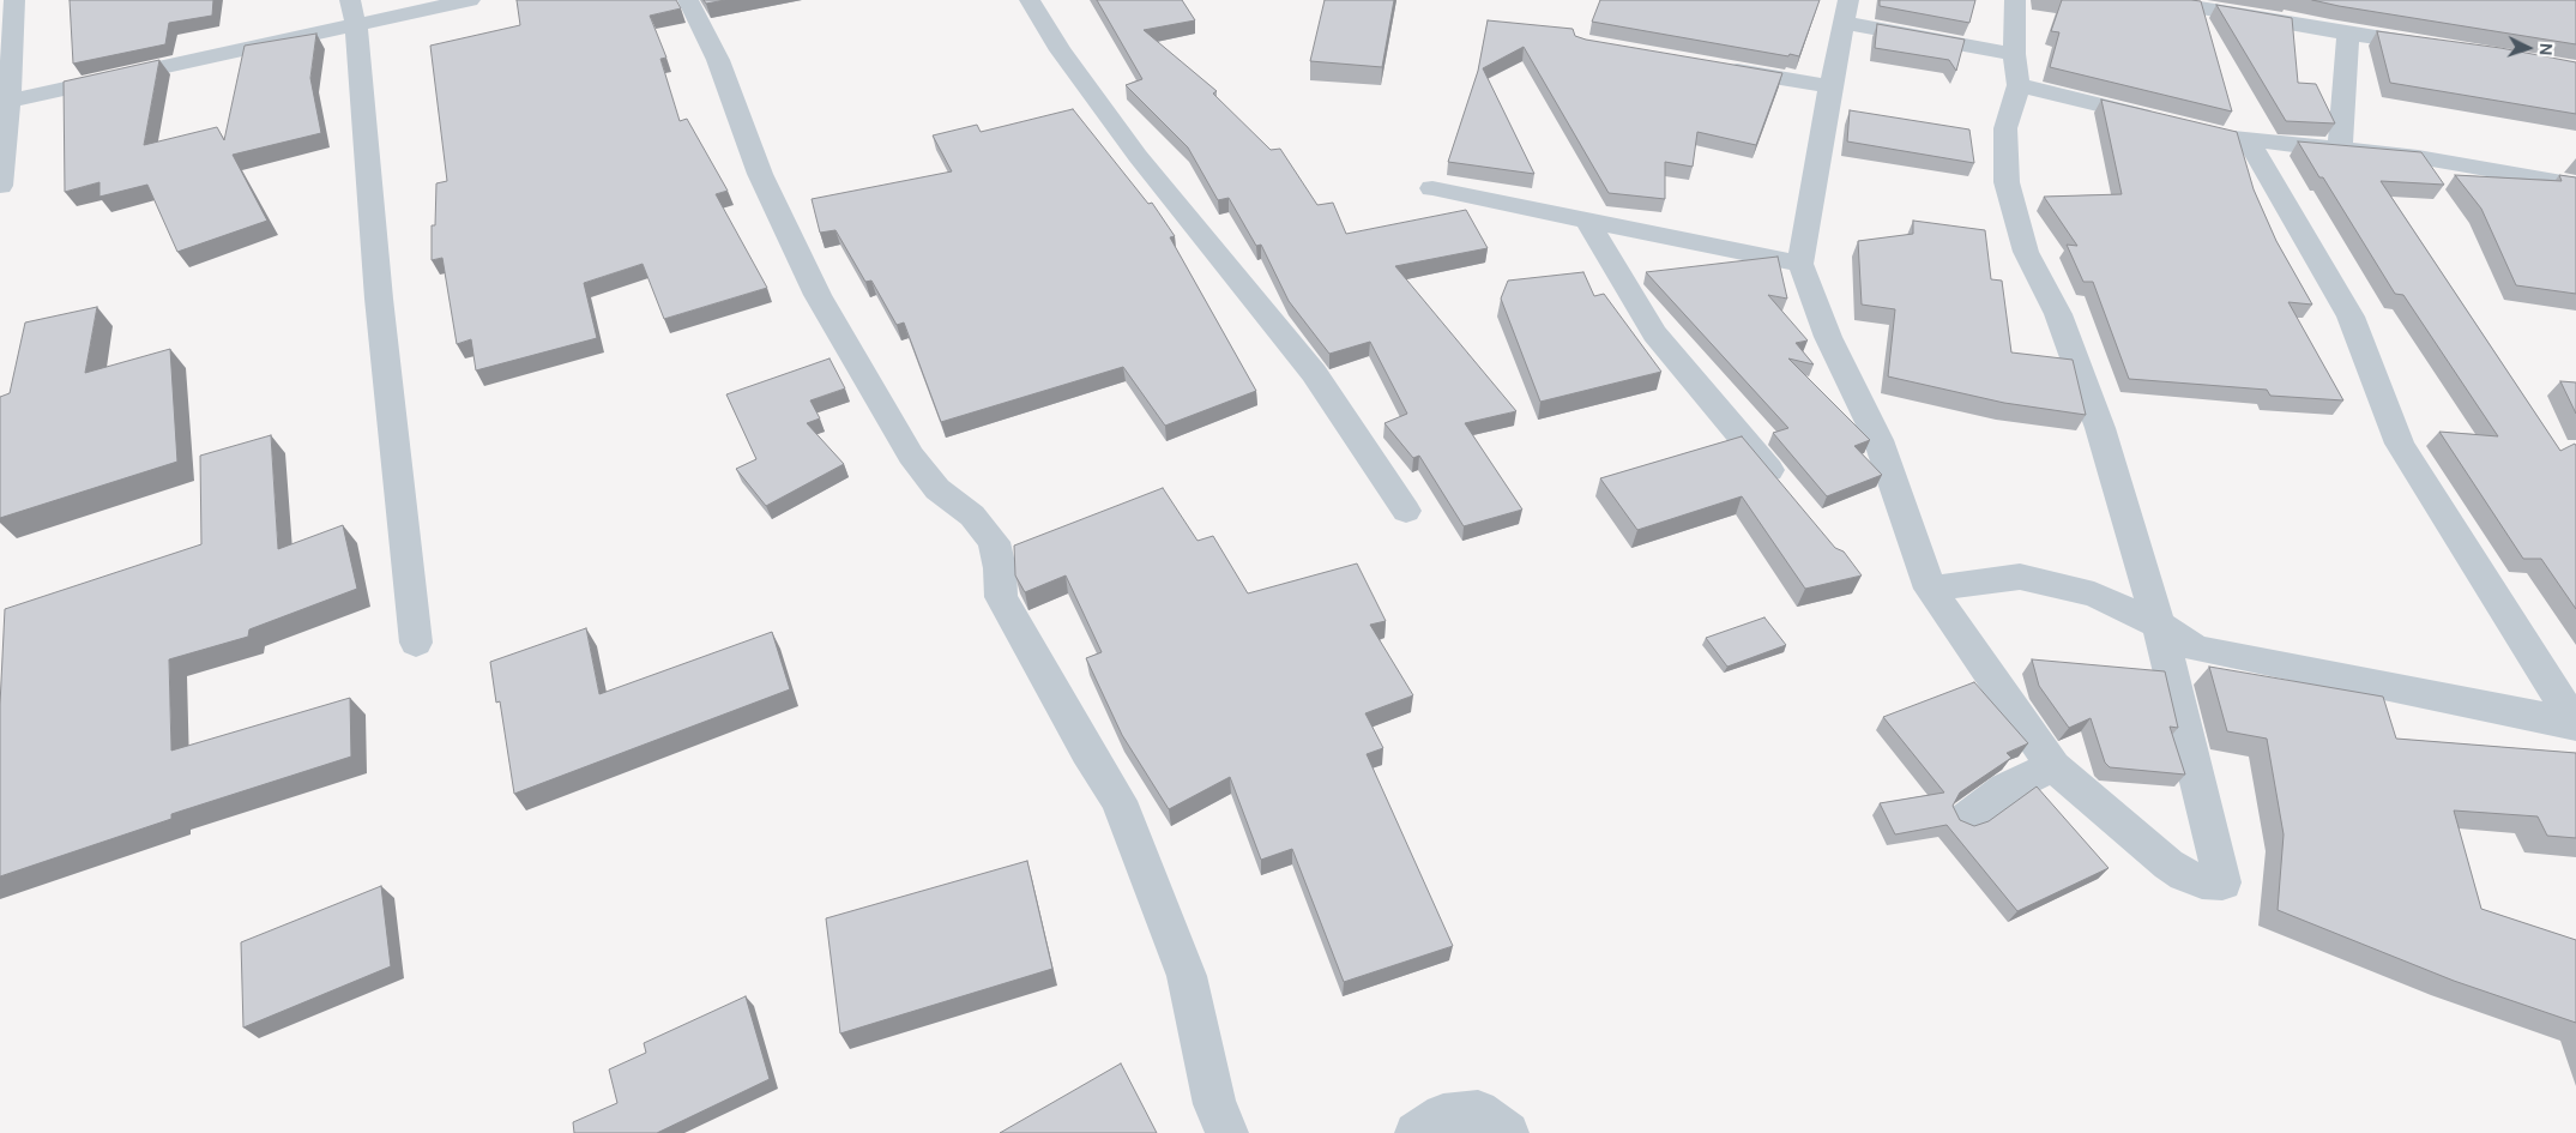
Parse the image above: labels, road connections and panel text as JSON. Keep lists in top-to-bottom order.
{
  "north": "right"
}
